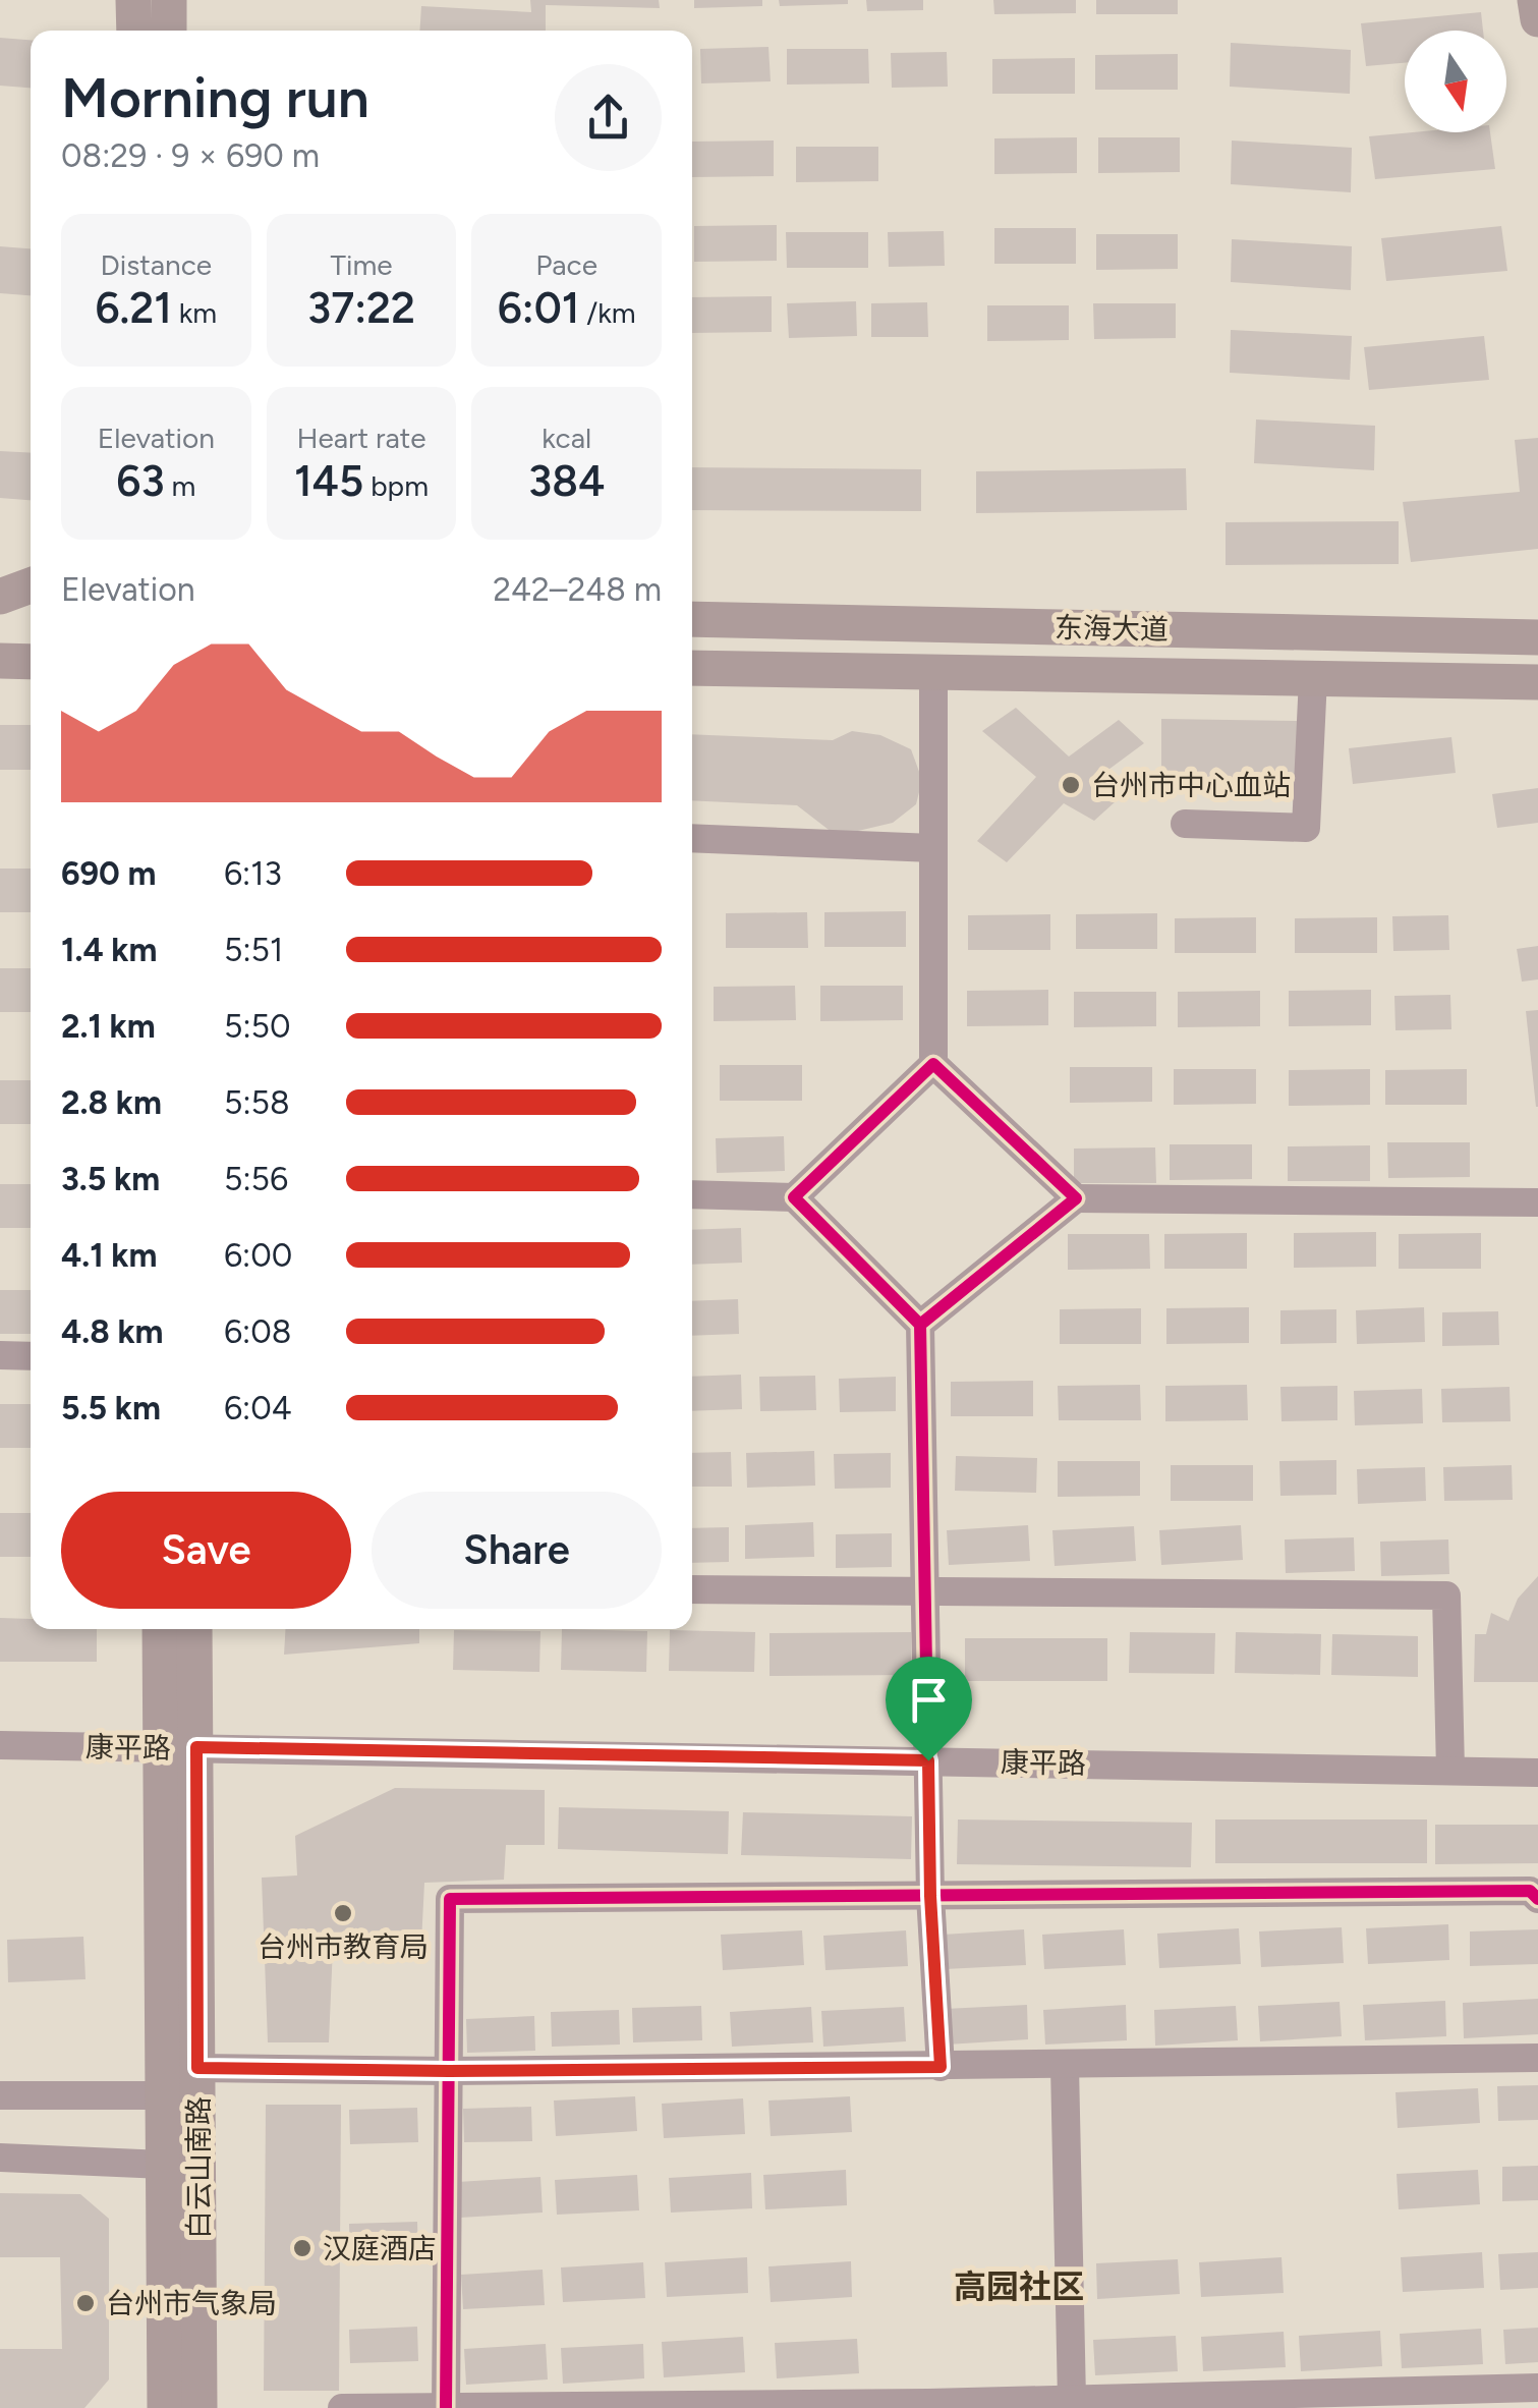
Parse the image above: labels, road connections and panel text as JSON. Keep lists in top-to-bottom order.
{
  "streets": {
    "main road": ["东海大道", "白云山南路"],
    "street": ["康平路"]
  },
  "crossings": [
    ["康平路", "白云山南路"]
  ],
  "districts": ["高园社区"],
  "places": [
    "台州市中心血站",
    "台州市教育局",
    "汉庭酒店",
    "台州市气象局"
  ],
  "north": "bottom",
  "page": {
    "heading": ["Morning run", "08:29 · 9 × 690 m"],
    "stats": [
      ["Distance", "6.21 km"],
      ["Time", "37:22"],
      ["Pace", "6:01 /km"],
      ["Elevation", "63 m"],
      ["Heart rate", "145 bpm"],
      ["kcal", "384"]
    ],
    "chart": ["Elevation", "242–248 m"],
    "list": [
      {
        "name": "690 m",
        "note": "6:13"
      },
      {
        "name": "1.4 km",
        "note": "5:51"
      },
      {
        "name": "2.1 km",
        "note": "5:50"
      },
      {
        "name": "2.8 km",
        "note": "5:58"
      },
      {
        "name": "3.5 km",
        "note": "5:56"
      },
      {
        "name": "4.1 km",
        "note": "6:00"
      },
      {
        "name": "4.8 km",
        "note": "6:08"
      },
      {
        "name": "5.5 km",
        "note": "6:04"
      }
    ],
    "buttons": ["Save", "Share"]
  }
}
